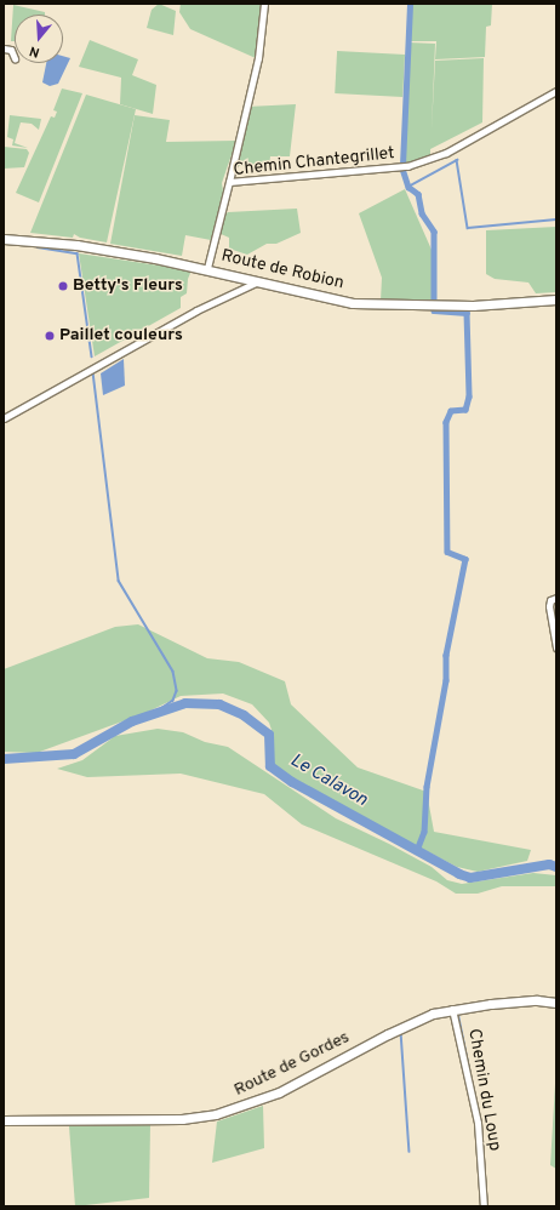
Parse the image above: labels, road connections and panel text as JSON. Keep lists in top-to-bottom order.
{
  "streets": {
    "street": [
      "Chemin Chantegrillet",
      "Route de Robion",
      "Route de Gordes",
      "Chemin du Loup"
    ]
  },
  "crossings": [
    ["Chemin Chantegrillet", "Route de Robion"],
    ["Route de Gordes", "Chemin du Loup"]
  ],
  "water": ["Le Calavon"],
  "places": ["Betty's Fleurs", "Paillet couleurs"],
  "north": "bottom"
}
